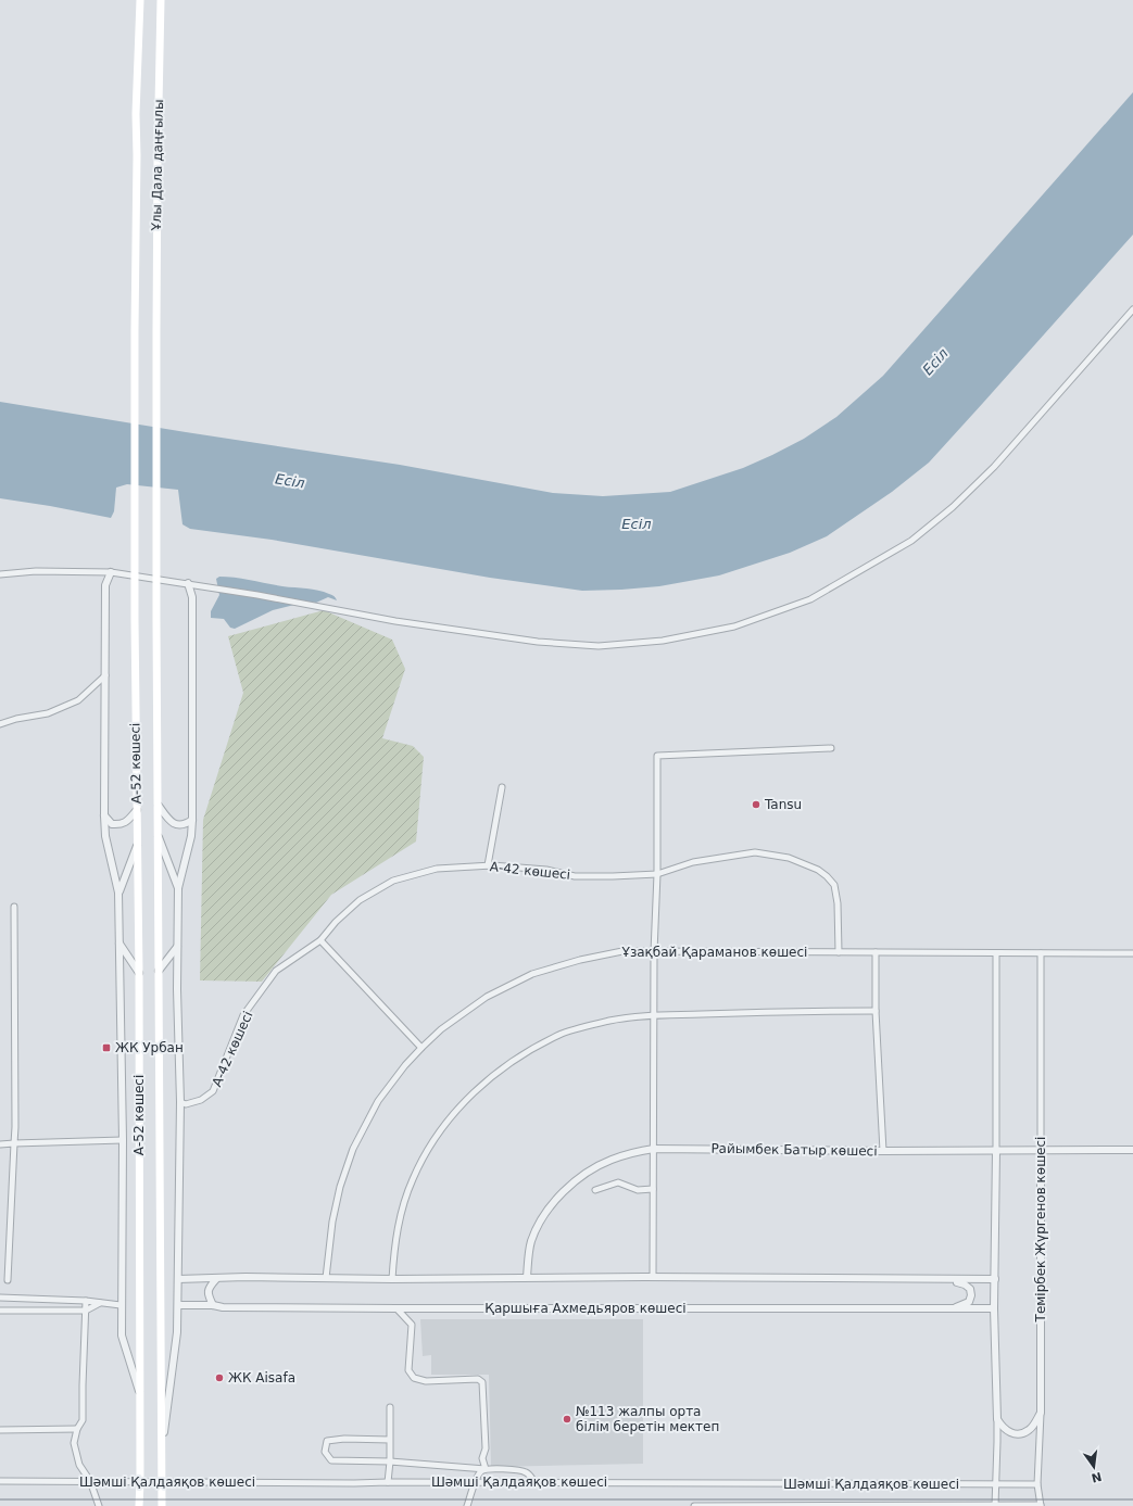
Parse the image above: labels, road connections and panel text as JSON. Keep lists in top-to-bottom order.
{
  "streets": {
    "main road": ["Ұлы Дала даңғылы", "А-52 көшесі"],
    "street": [
      "А-42 көшесі",
      "Ұзақбай Қараманов көшесі",
      "Райымбек Батыр көшесі",
      "Темірбек Жүргенов көшесі",
      "Қаршыға Ахмедьяров көшесі",
      "Шәмші Қалдаяқов көшесі"
    ]
  },
  "crossings": [
    ["Ұлы Дала даңғылы", "А-52 көшесі"],
    ["А-52 көшесі", "Шәмші Қалдаяқов көшесі"],
    ["А-42 көшесі", "Ұзақбай Қараманов көшесі"],
    ["Ұзақбай Қараманов көшесі", "Темірбек Жүргенов көшесі"],
    ["Райымбек Батыр көшесі", "Темірбек Жүргенов көшесі"],
    ["Темірбек Жүргенов көшесі", "Шәмші Қалдаяқов көшесі"]
  ],
  "water": ["Есіл"],
  "places": {
    "other": ["Tansu", "ЖК Aisafa", "№113 жалпы орта білім беретін мектеп"],
    "transit": ["ЖК Урбан"]
  },
  "north": "bottom"
}
